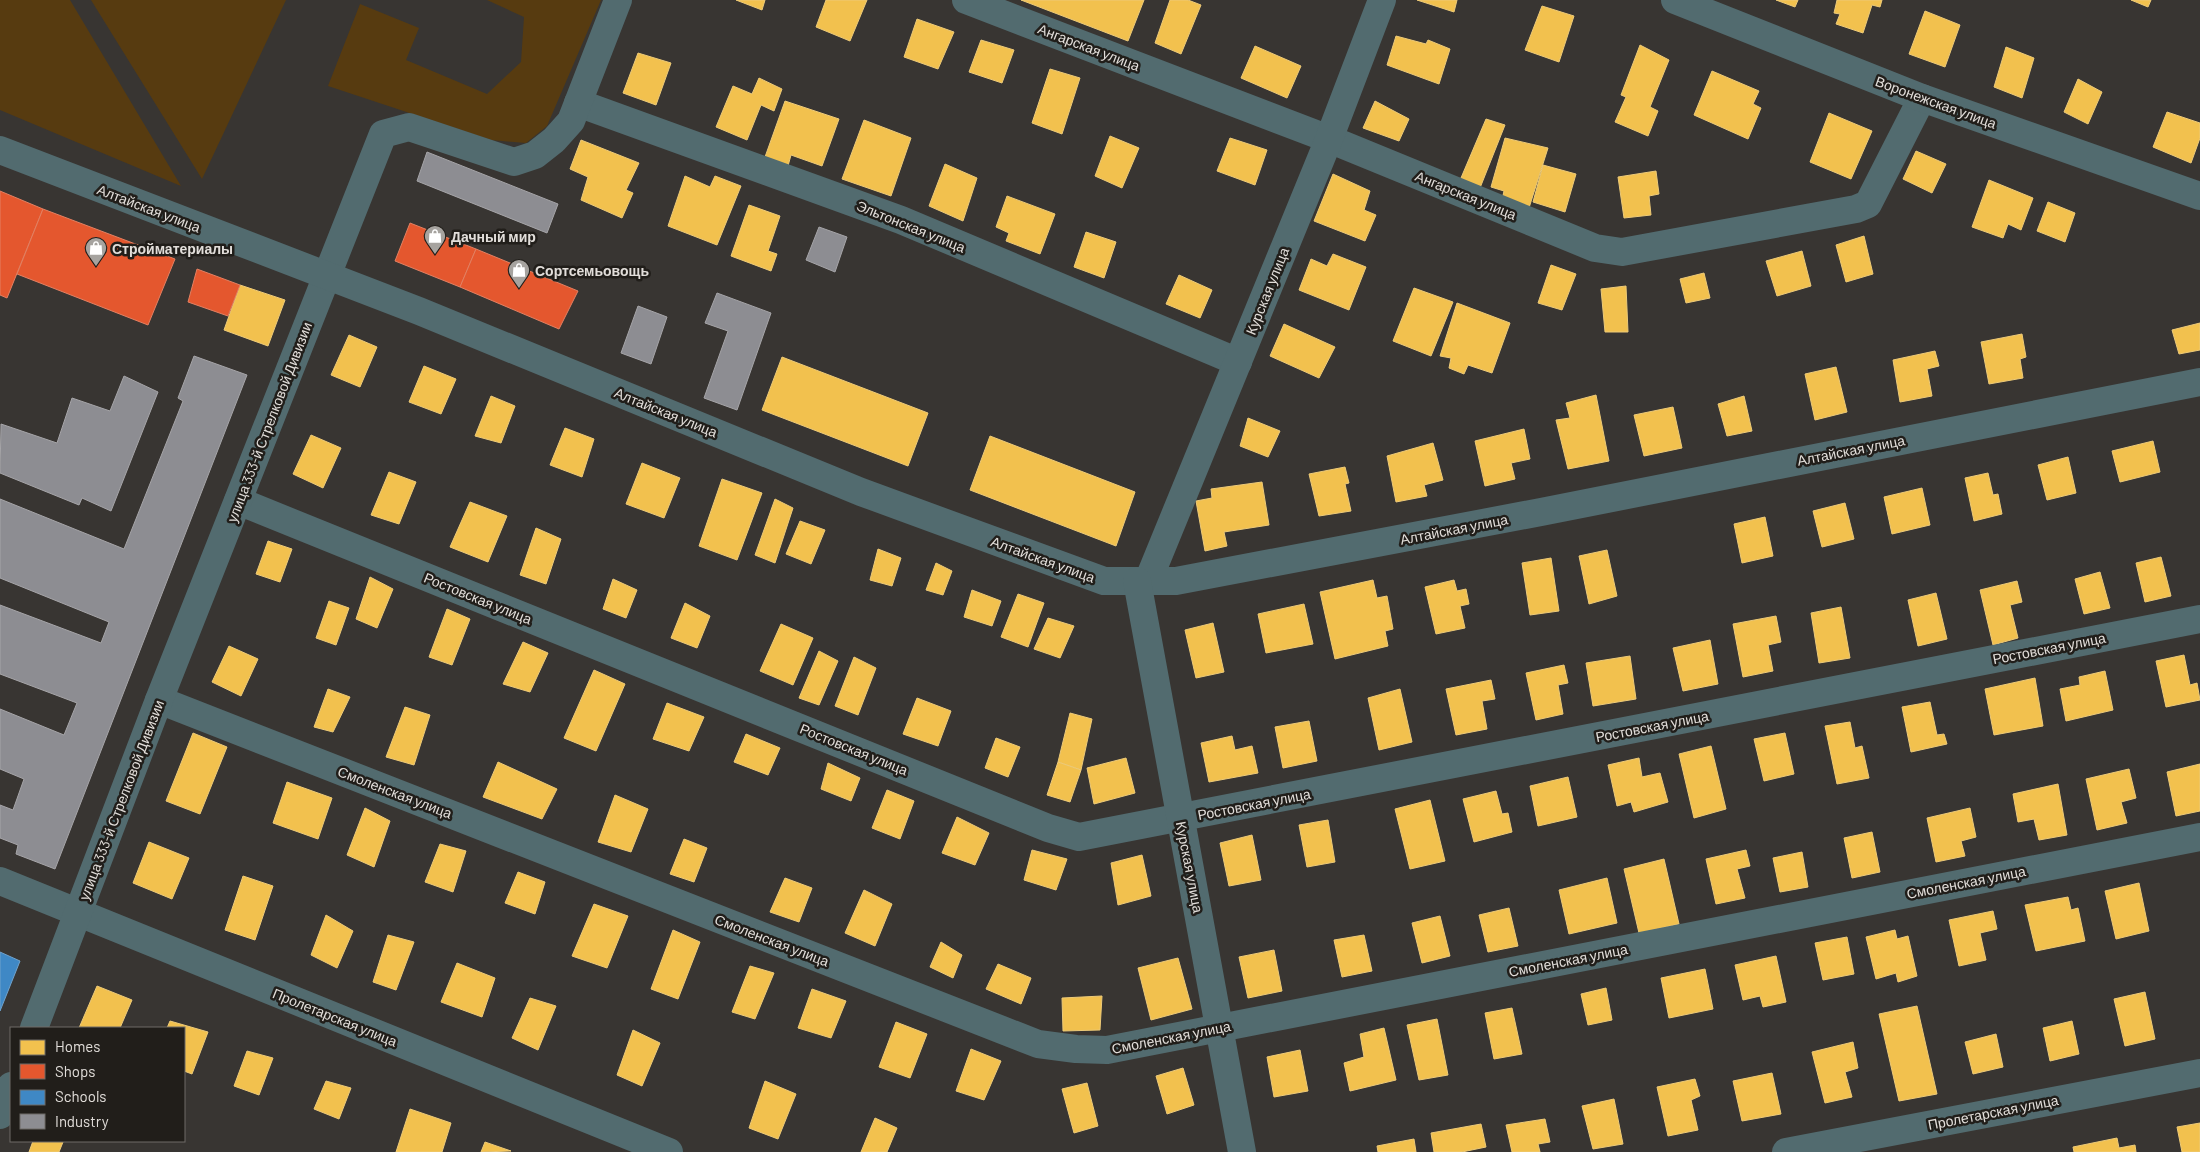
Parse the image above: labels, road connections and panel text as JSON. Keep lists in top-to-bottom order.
{
  "streets": {
    "street": [
      "Ангарская улица",
      "Воронежская улица",
      "Алтайская улица",
      "Эльтонская улица",
      "Курская улица",
      "улица 333-й Стрелковой Дивизии",
      "Ростовская улица",
      "Смоленская улица",
      "Пролетарская улица"
    ]
  },
  "crossings": [
    ["Ангарская улица", "Воронежская улица"],
    ["Ангарская улица", "Курская улица"],
    ["Алтайская улица", "Курская улица"],
    ["Алтайская улица", "улица 333-й Стрелковой Дивизии"],
    ["Эльтонская улица", "Курская улица"],
    ["Эльтонская улица", "улица 333-й Стрелковой Дивизии"],
    ["Курская улица", "Ростовская улица"],
    ["Курская улица", "Смоленская улица"],
    ["улица 333-й Стрелковой Дивизии", "Ростовская улица"],
    ["улица 333-й Стрелковой Дивизии", "Смоленская улица"],
    ["улица 333-й Стрелковой Дивизии", "Пролетарская улица"]
  ],
  "places": {
    "shop": ["Дачный мир", "Стройматериалы", "Сортсемьовощь"]
  },
  "legend": [
    "Homes",
    "Shops",
    "Schools",
    "Industry"
  ]
}
